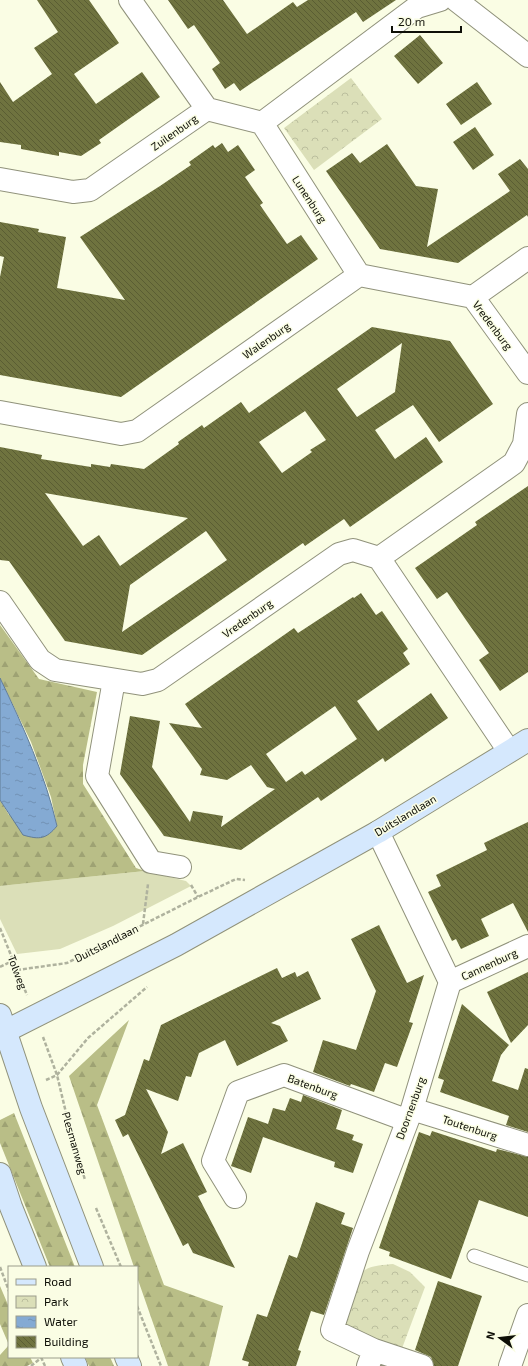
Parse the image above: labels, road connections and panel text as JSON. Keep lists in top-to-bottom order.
{
  "streets": {
    "main road": ["Duitslandlaan"],
    "street": [
      "Zuilenburg",
      "Lunenburg",
      "Vredenburg",
      "Walenburg",
      "Cannenburg",
      "Batenburg",
      "Doornenburg",
      "Toutenburg"
    ],
    "path": ["Tolweg", "Plesmanweg"]
  },
  "crossings": [
    ["Zuilenburg", "Lunenburg"],
    ["Lunenburg", "Walenburg"],
    ["Duitslandlaan", "Tolweg"],
    ["Duitslandlaan", "Plesmanweg"],
    ["Cannenburg", "Doornenburg"],
    ["Tolweg", "Plesmanweg"],
    ["Batenburg", "Doornenburg"],
    ["Batenburg", "Toutenburg"],
    ["Doornenburg", "Toutenburg"]
  ],
  "legend": [
    "Road",
    "Park",
    "Water",
    "Building"
  ],
  "scale_bar": "20 m",
  "north": "left"
}
